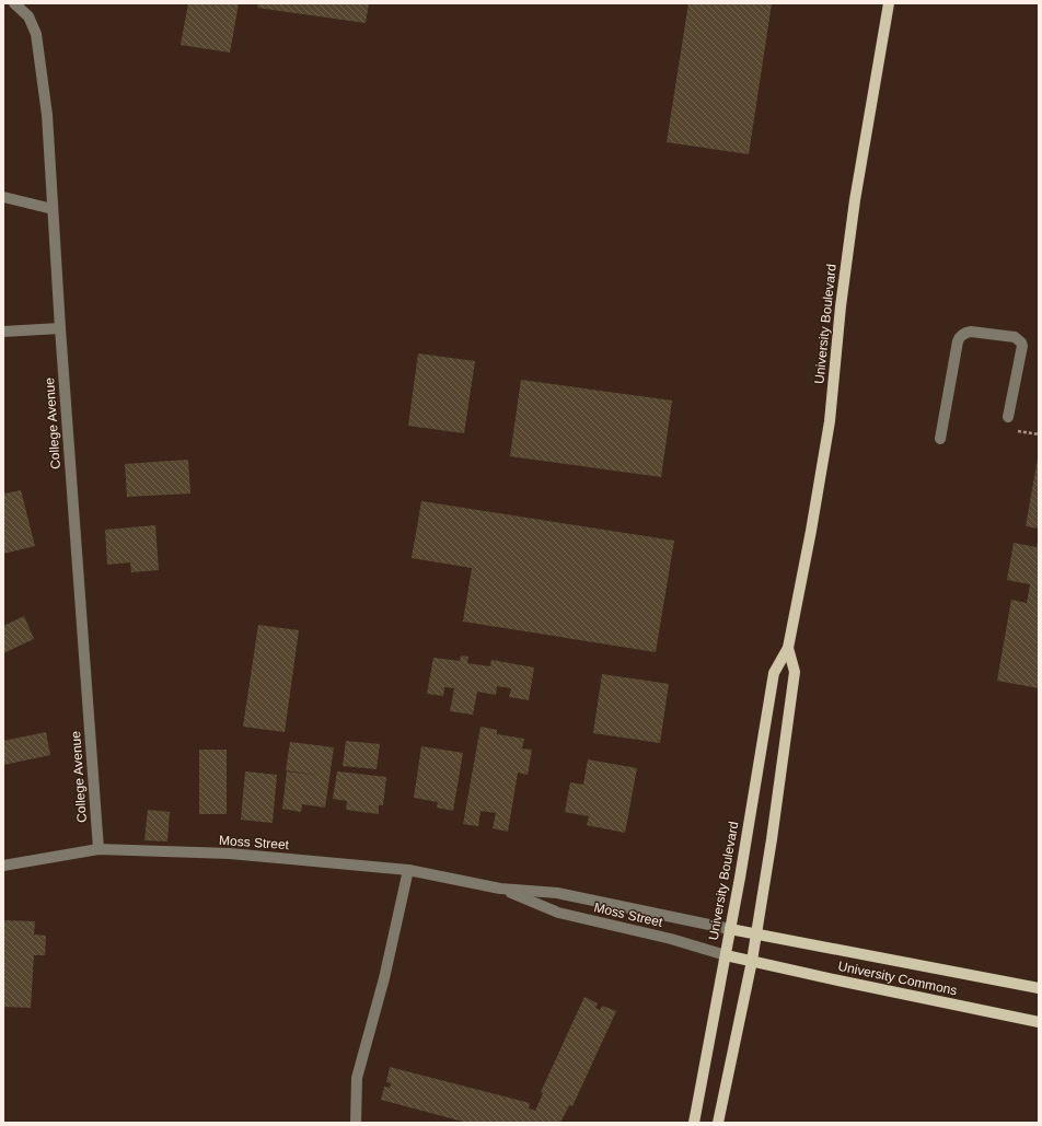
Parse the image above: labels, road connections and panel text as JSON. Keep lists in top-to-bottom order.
{
  "streets": {
    "main road": ["University Boulevard", "Moss Street", "University Commons"],
    "street": ["College Avenue"]
  },
  "crossings": [
    ["University Boulevard", "Moss Street"],
    ["University Boulevard", "University Commons"],
    ["College Avenue", "Moss Street"],
    ["Moss Street", "University Commons"]
  ]
}
